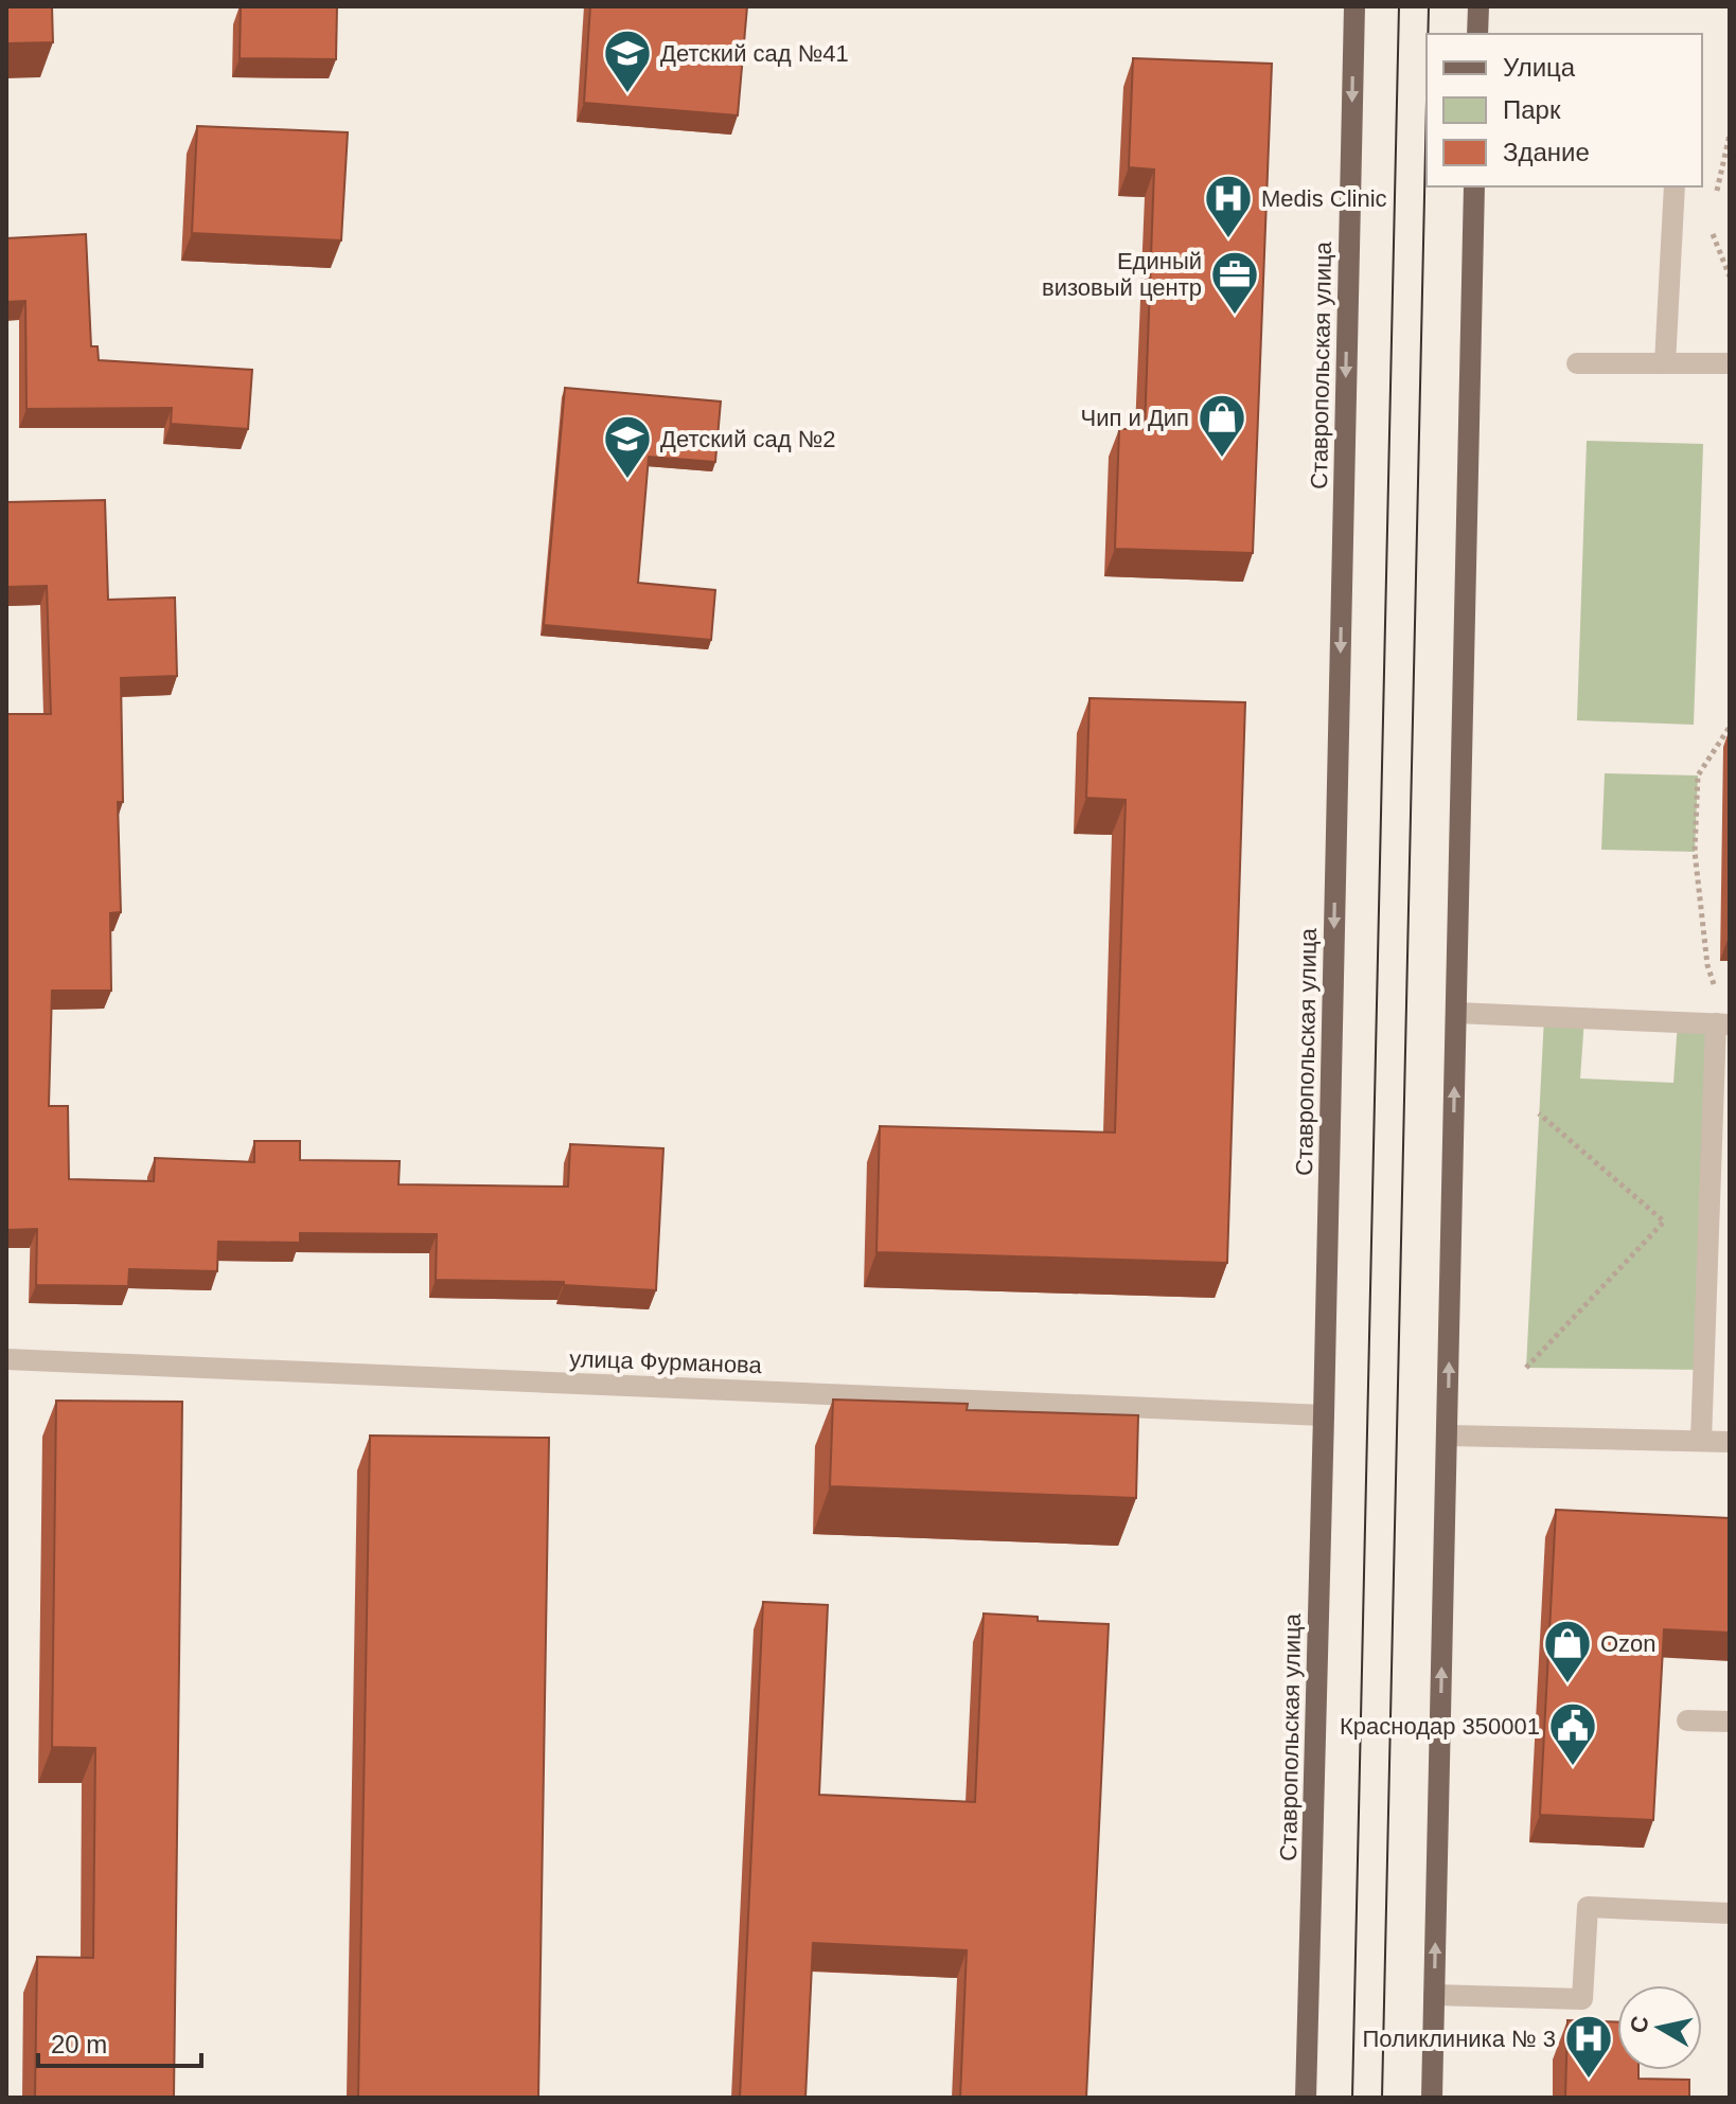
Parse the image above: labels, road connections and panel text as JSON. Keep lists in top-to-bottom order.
{
  "streets": {
    "main road": ["Ставропольская улица"],
    "street": ["улица Фурманова"]
  },
  "crossings": [
    ["Ставропольская улица", "улица Фурманова"]
  ],
  "places": {
    "school or university": ["Детский сад №41", "Детский сад №2"],
    "hospital": ["Medis Clinic", "Поликлиника № 3"],
    "office": ["Единый визовый центр"],
    "shop": ["Чип и Дип", "Ozon"],
    "public building": ["Краснодар 350001"]
  },
  "legend": ["Улица", "Парк", "Здание"],
  "scale_bar": "20 m",
  "north": "left"
}
